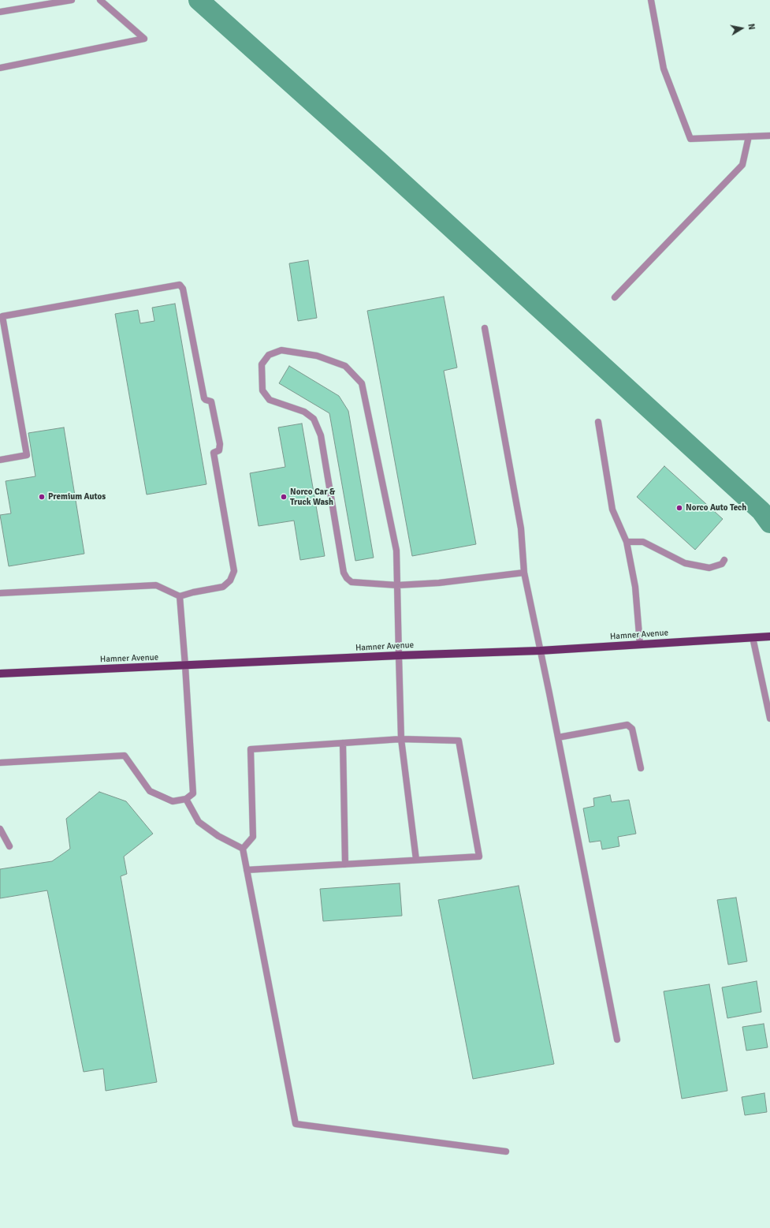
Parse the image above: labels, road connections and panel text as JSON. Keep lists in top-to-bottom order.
{
  "streets": {
    "main road": ["Hamner Avenue"]
  },
  "places": ["Premium Autos", "Norco Car & Truck Wash", "Norco Auto Tech"],
  "north": "right"
}
